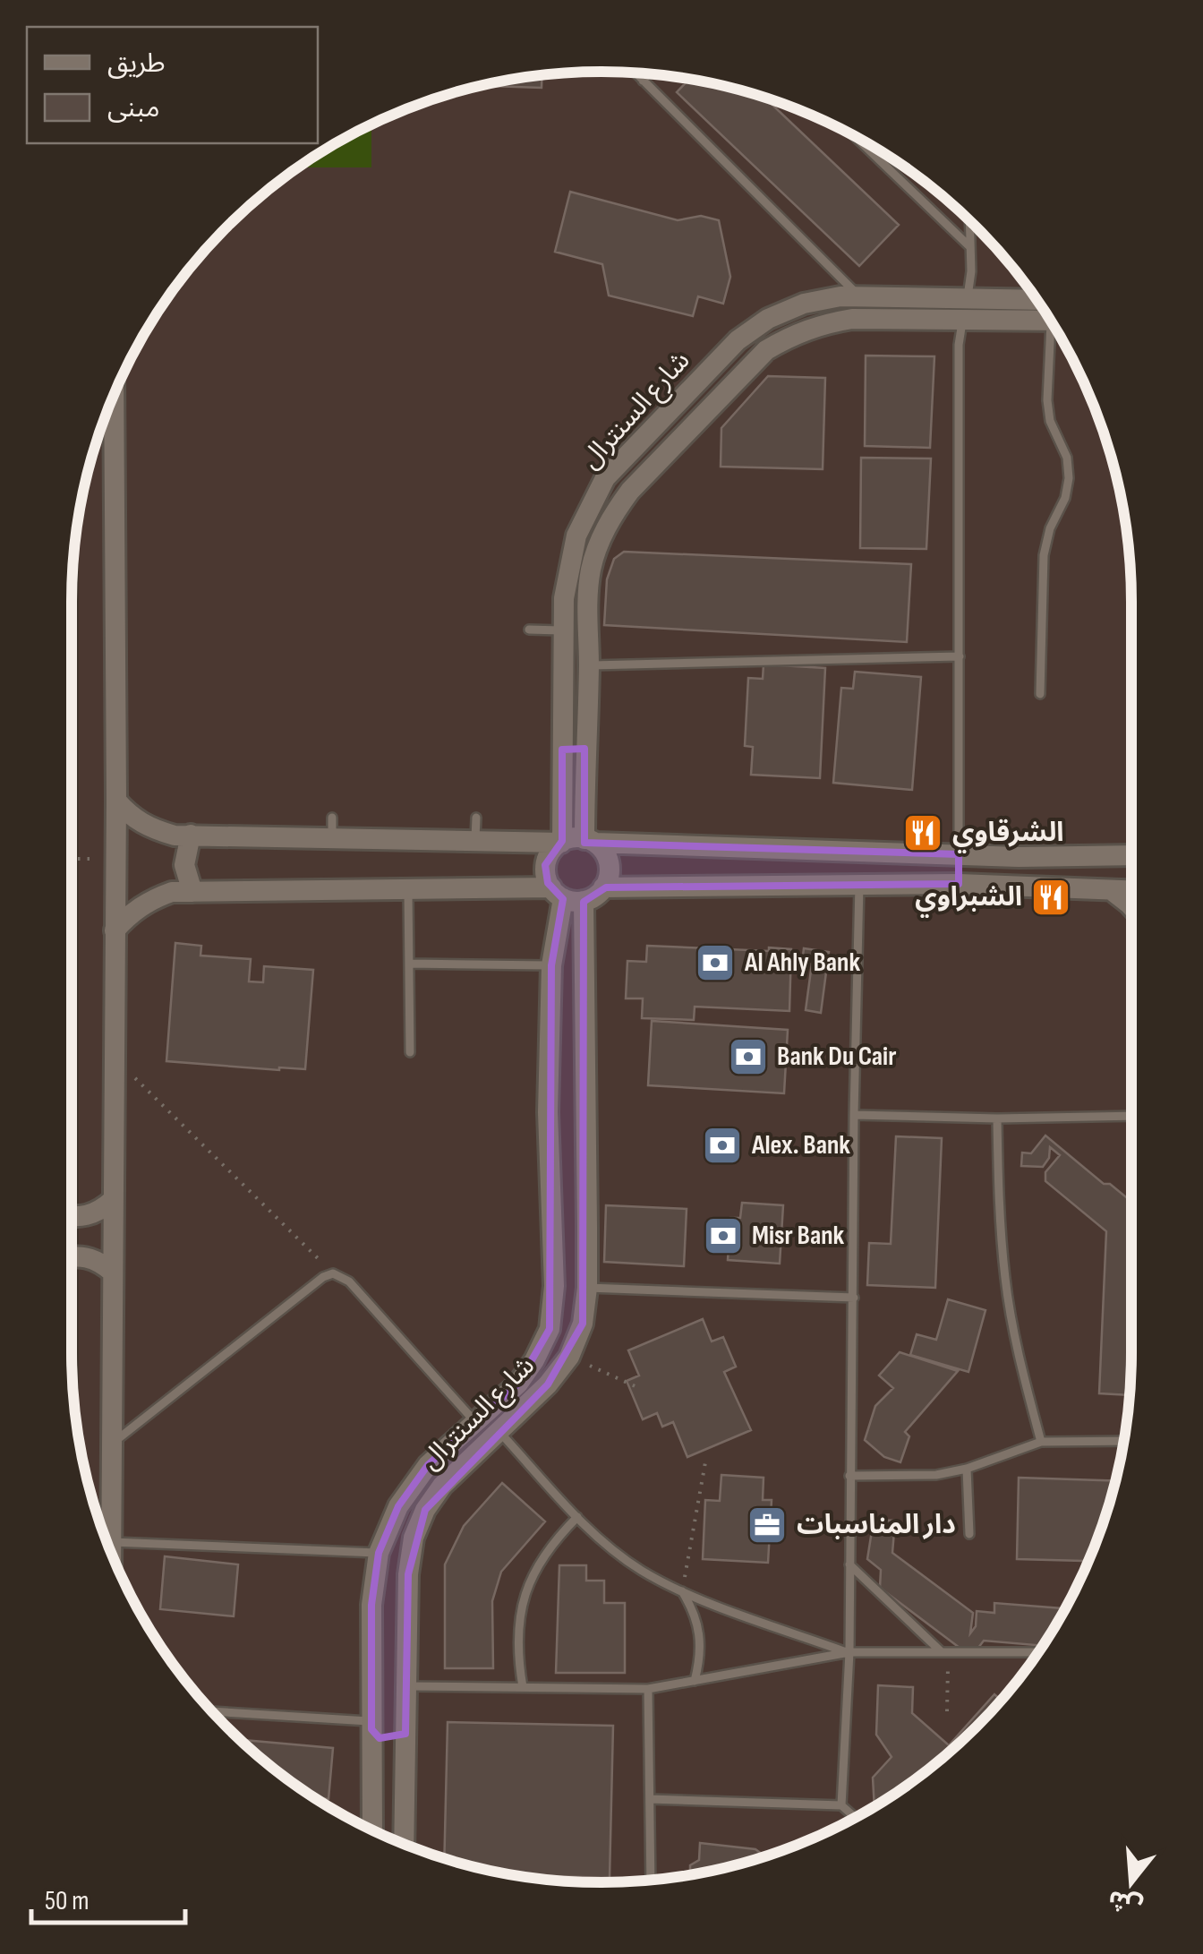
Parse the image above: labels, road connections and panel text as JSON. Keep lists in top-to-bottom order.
{
  "streets": {
    "street": ["شارع السنترال"]
  },
  "places": {
    "restaurant": ["الشرقاوي", "الشبراوي"],
    "bank": [
      "Al Ahly Bank",
      "Bank Du Cair",
      "Alex. Bank",
      "Misr Bank"
    ],
    "office": ["دار المناسبات"]
  },
  "legend": ["طريق", "مبنى"],
  "scale_bar": "50 m",
  "north": "bottom"
}
